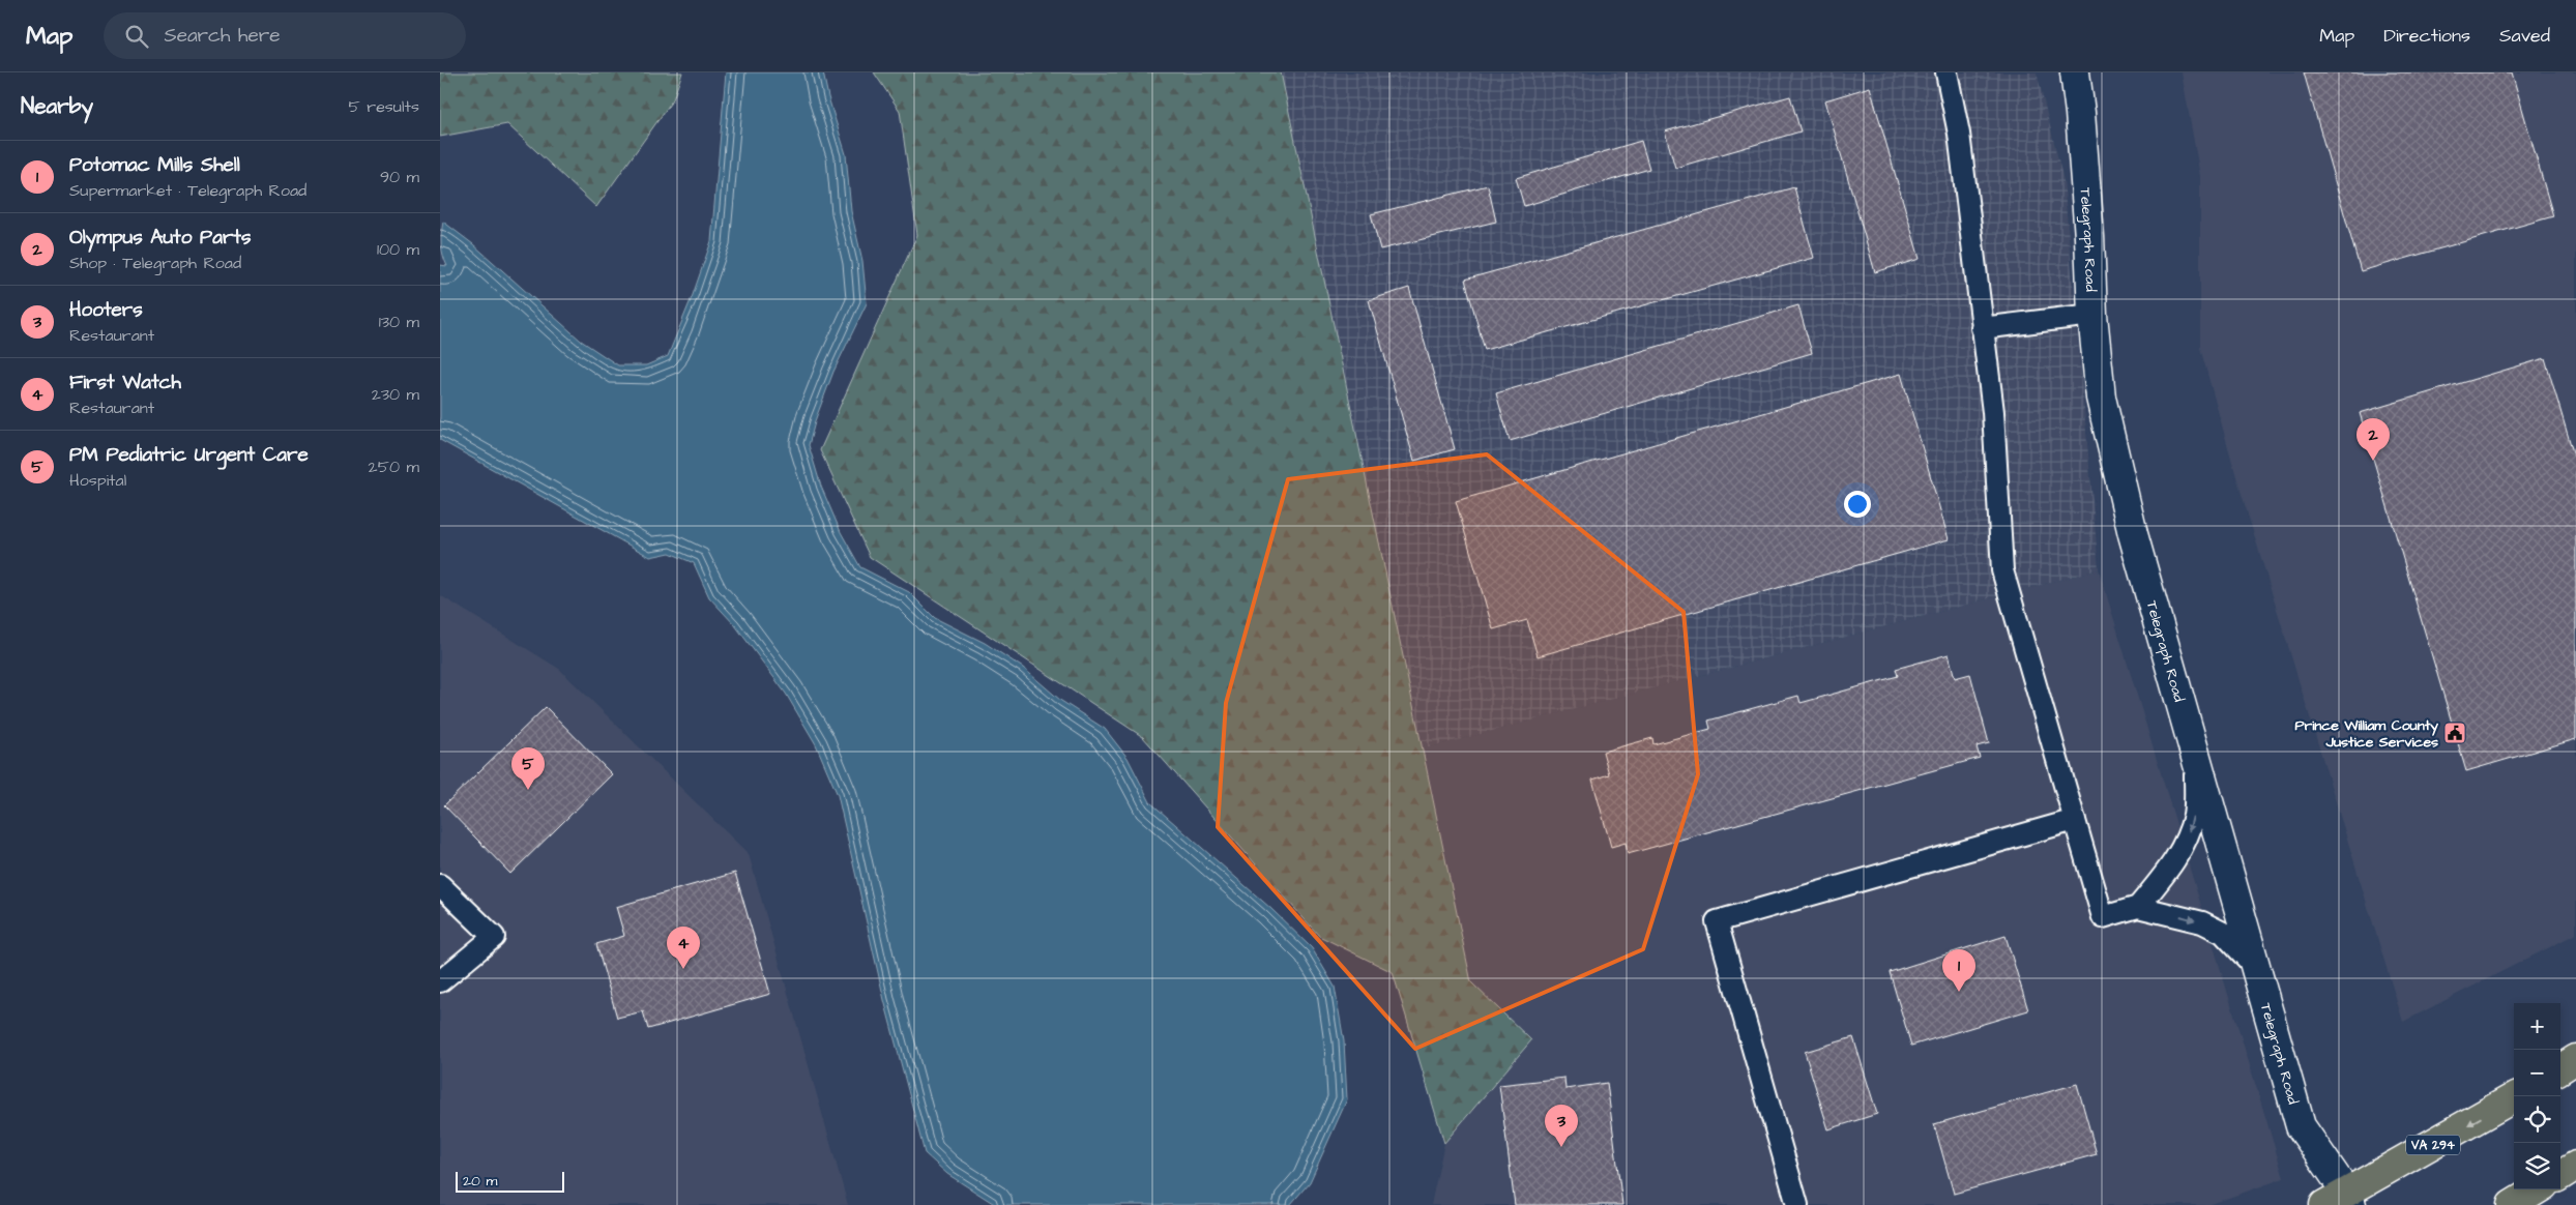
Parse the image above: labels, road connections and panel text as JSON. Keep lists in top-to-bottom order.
{
  "streets": {
    "highway": ["VA 294"],
    "main road": ["Telegraph Road"]
  },
  "crossings": [
    ["Telegraph Road", "VA 294"]
  ],
  "places": {
    "public building": ["Prince William County Justice Services"]
  },
  "scale_bar": "20 m",
  "page": {
    "header": "Map",
    "search": "Search here",
    "nav": ["Map", "Directions", "Saved"],
    "heading": ["Nearby", "5 results"],
    "list": [
      {
        "mark": "1",
        "name": "Potomac Mills Shell",
        "note": "Supermarket · Telegraph Road",
        "value": "90 m"
      },
      {
        "mark": "2",
        "name": "Olympus Auto Parts",
        "note": "Shop · Telegraph Road",
        "value": "100 m"
      },
      {
        "mark": "3",
        "name": "Hooters",
        "note": "Restaurant",
        "value": "130 m"
      },
      {
        "mark": "4",
        "name": "First Watch",
        "note": "Restaurant",
        "value": "230 m"
      },
      {
        "mark": "5",
        "name": "PM Pediatric Urgent Care",
        "note": "Hospital",
        "value": "250 m"
      }
    ],
    "pins": [
      "2",
      "5",
      "4",
      "1",
      "3"
    ],
    "map_buttons": ["+", "−"],
    "scale": "20 m"
  }
}
